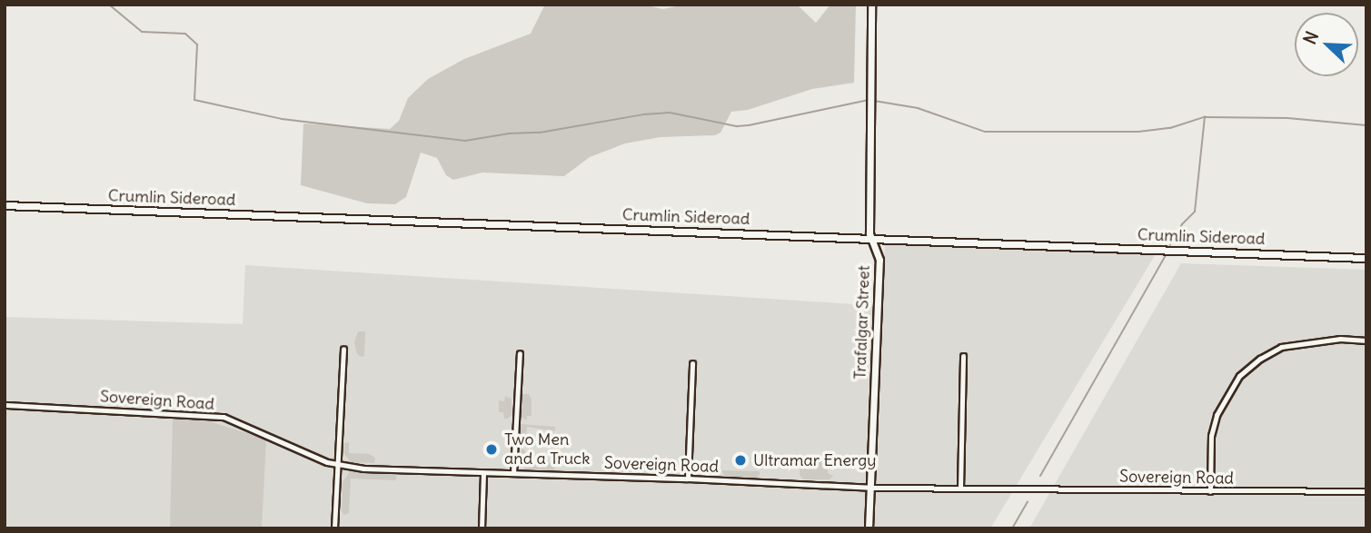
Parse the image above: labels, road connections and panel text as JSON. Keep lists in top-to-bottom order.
{
  "streets": {
    "street": ["Crumlin Sideroad", "Trafalgar Street", "Sovereign Road"]
  },
  "crossings": [
    ["Crumlin Sideroad", "Trafalgar Street"],
    ["Trafalgar Street", "Sovereign Road"]
  ],
  "places": ["Two Men and a Truck", "Ultramar Energy"],
  "north": "top left"
}
